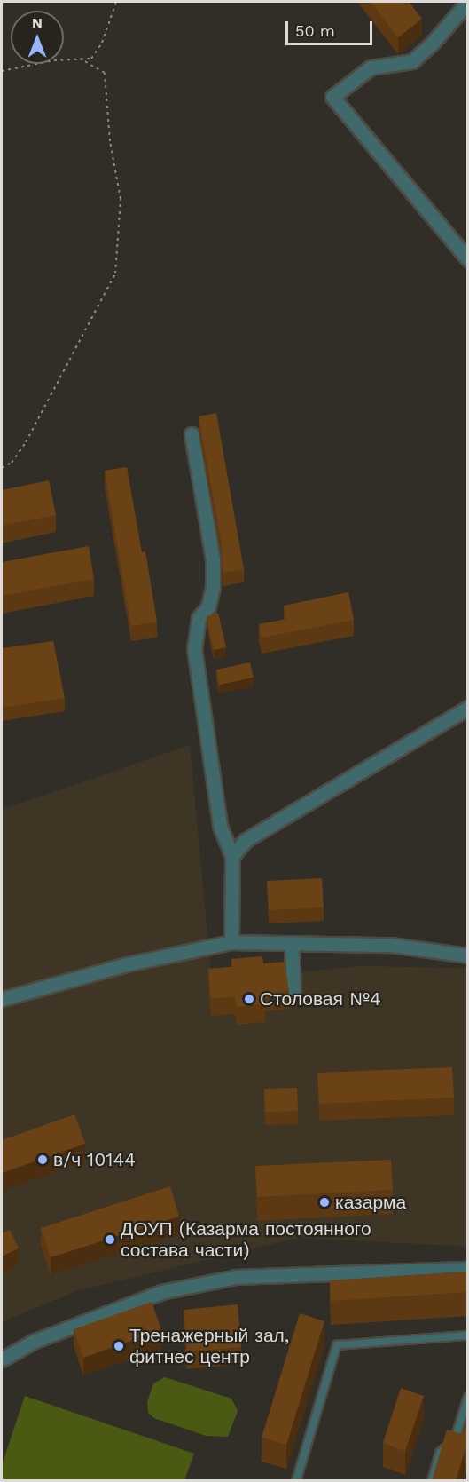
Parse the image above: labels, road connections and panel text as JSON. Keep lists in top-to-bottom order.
{
  "places": [
    "Столовая №4",
    "в/ч 10144",
    "казарма",
    "ДОУП (Казарма постоянного состава части)",
    "Тренажерный зал, фитнес центр"
  ],
  "scale_bar": "50 m",
  "north": "top"
}
